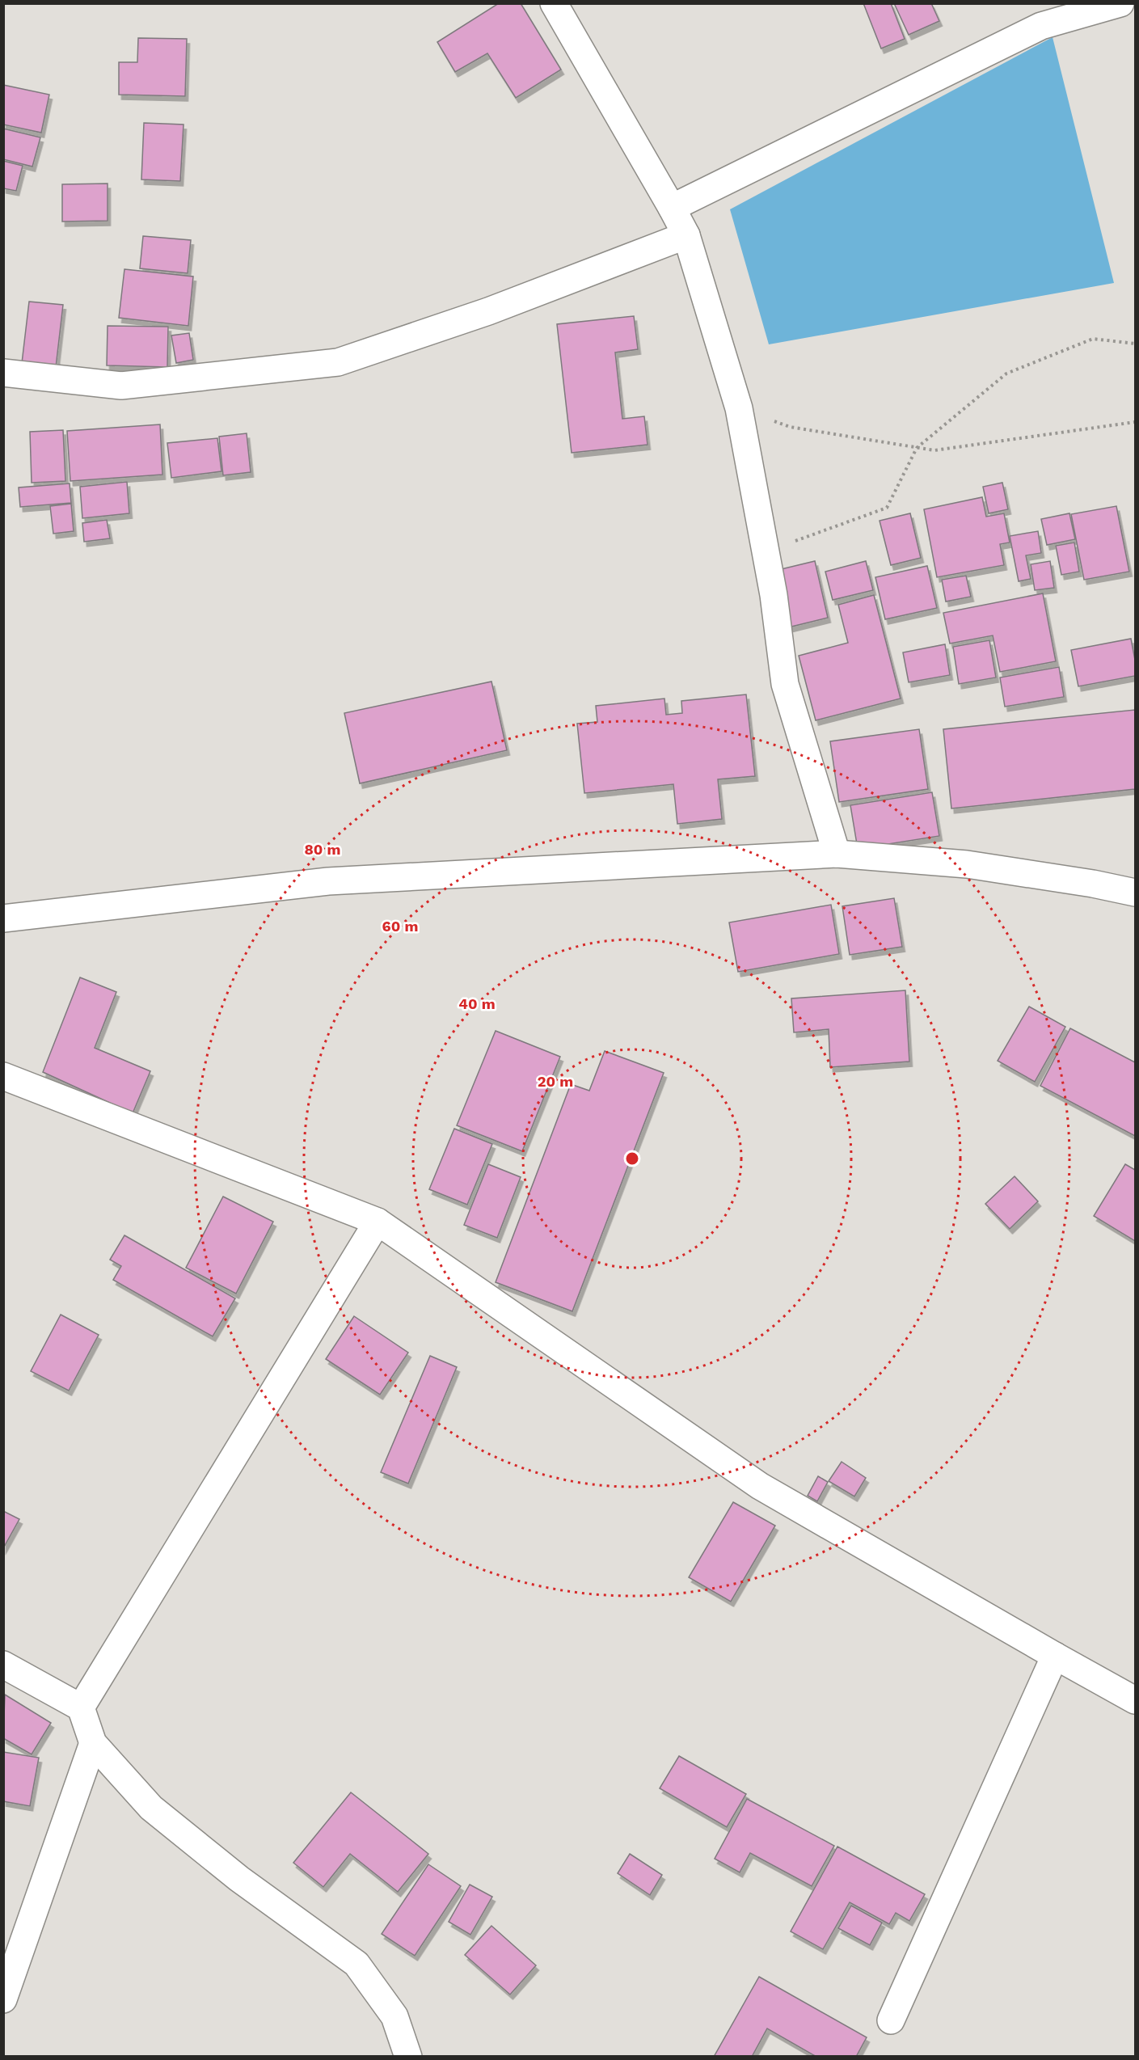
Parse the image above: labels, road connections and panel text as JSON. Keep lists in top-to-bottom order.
{
  "rings": [
    "80 m",
    "60 m",
    "40 m",
    "20 m"
  ]
}
